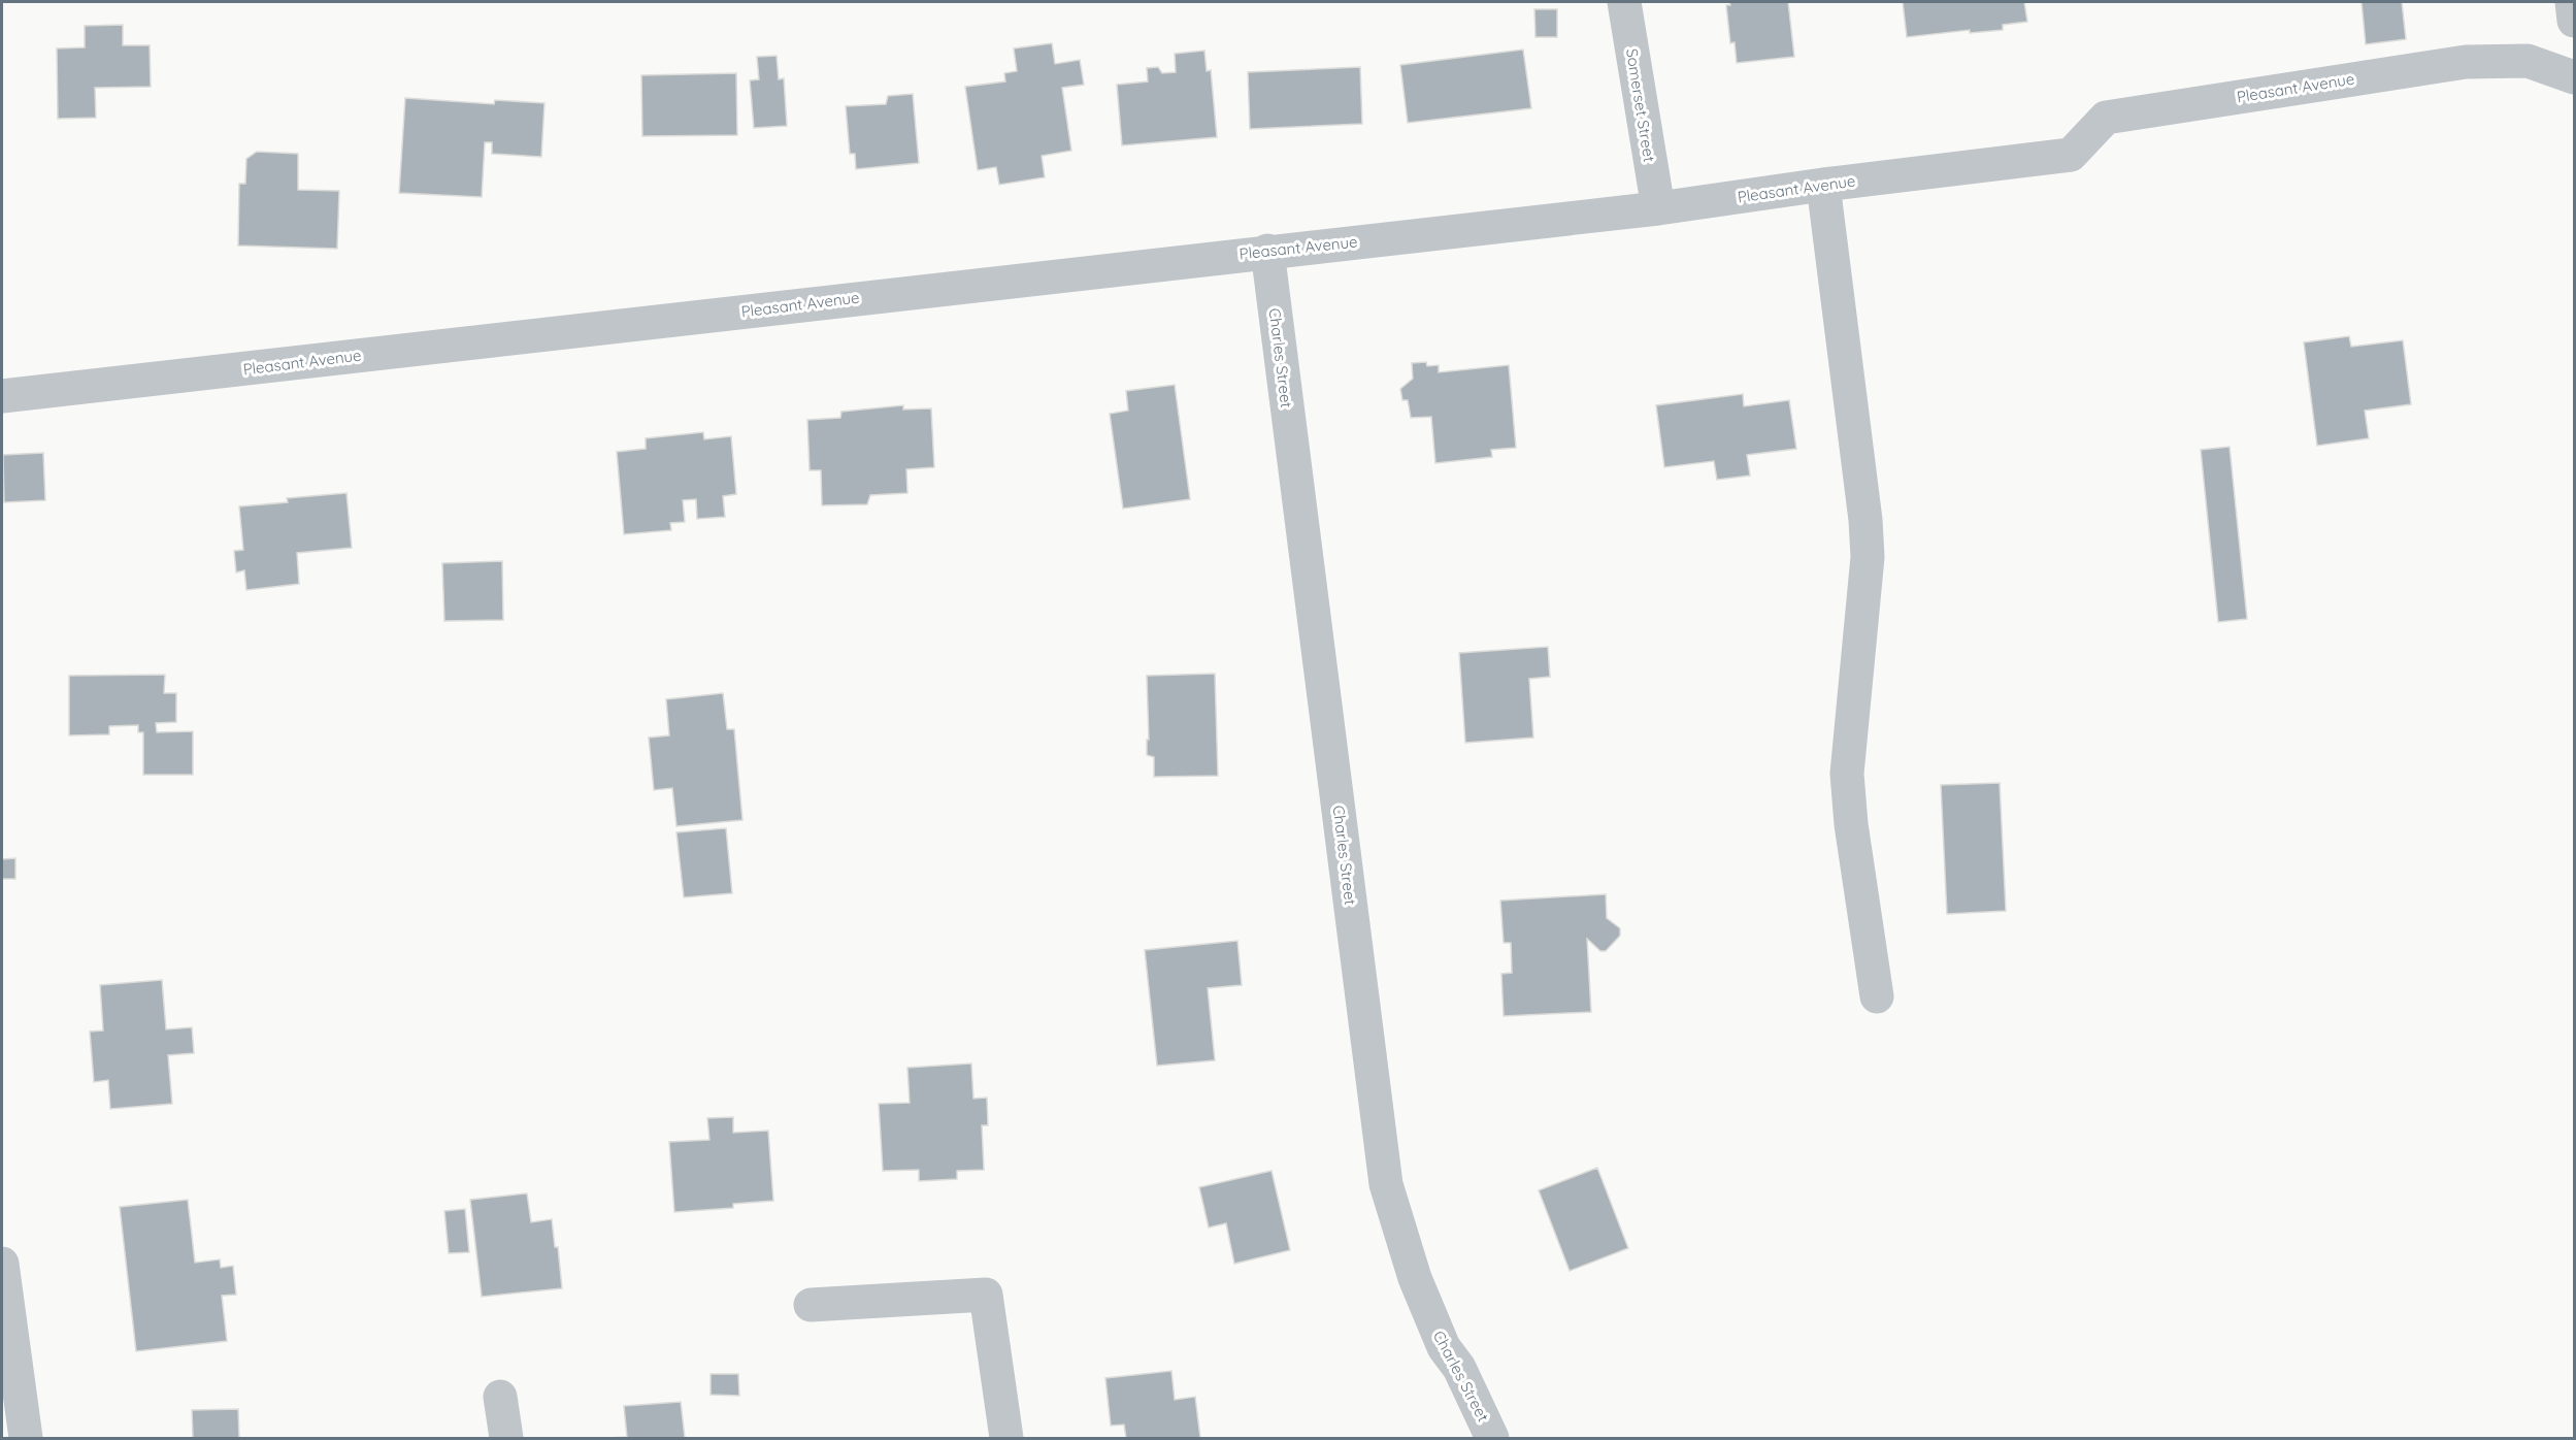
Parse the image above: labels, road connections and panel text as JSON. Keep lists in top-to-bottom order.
{
  "streets": {
    "street": ["Pleasant Avenue", "Somerset Street", "Charles Street"]
  },
  "crossings": [
    ["Pleasant Avenue", "Somerset Street"],
    ["Pleasant Avenue", "Charles Street"]
  ]
}
